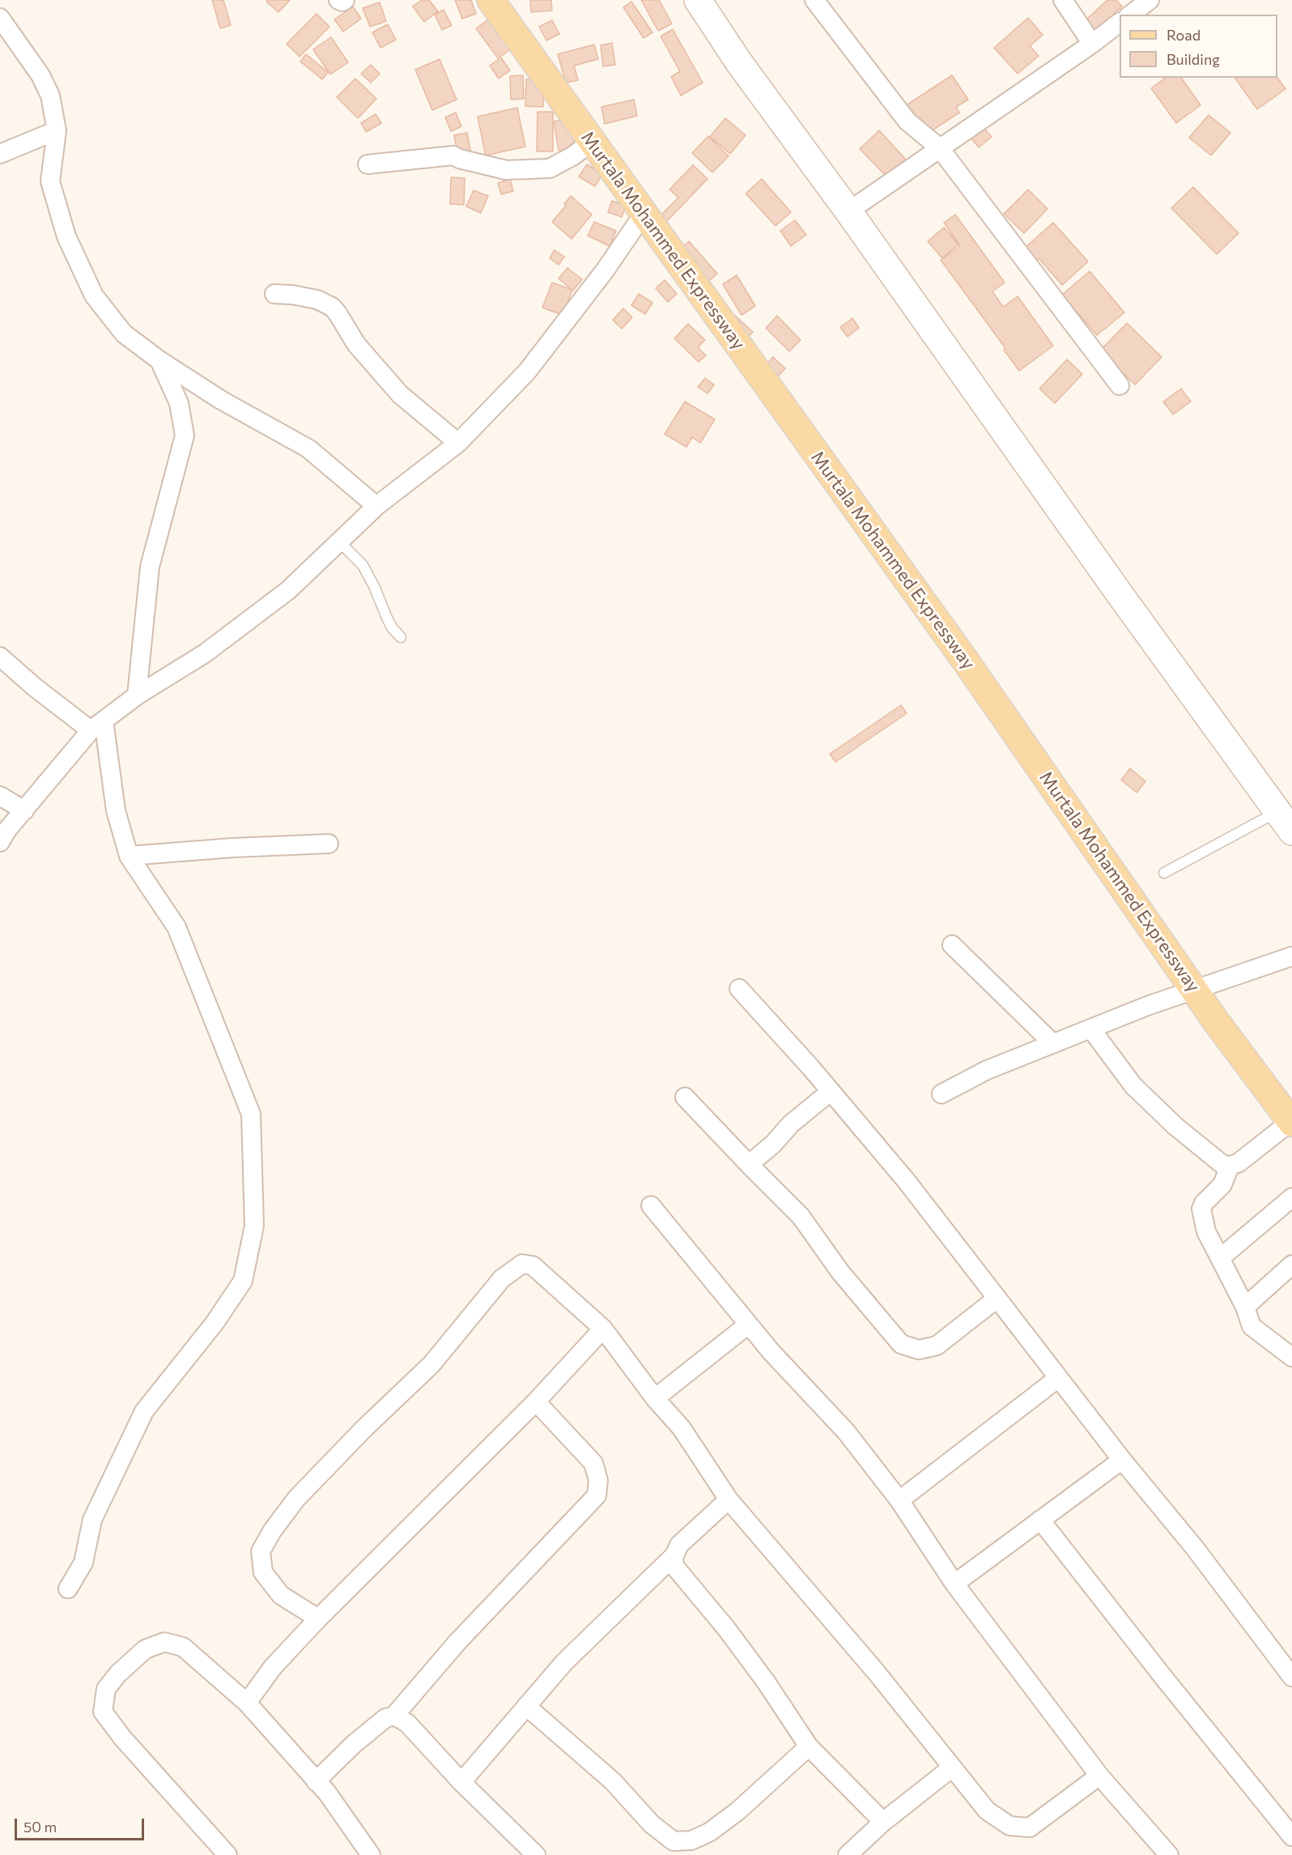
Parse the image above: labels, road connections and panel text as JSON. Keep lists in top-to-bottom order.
{
  "streets": {
    "main road": ["Murtala Mohammed Expressway"]
  },
  "legend": ["Road", "Building"],
  "scale_bar": "50 m"
}
